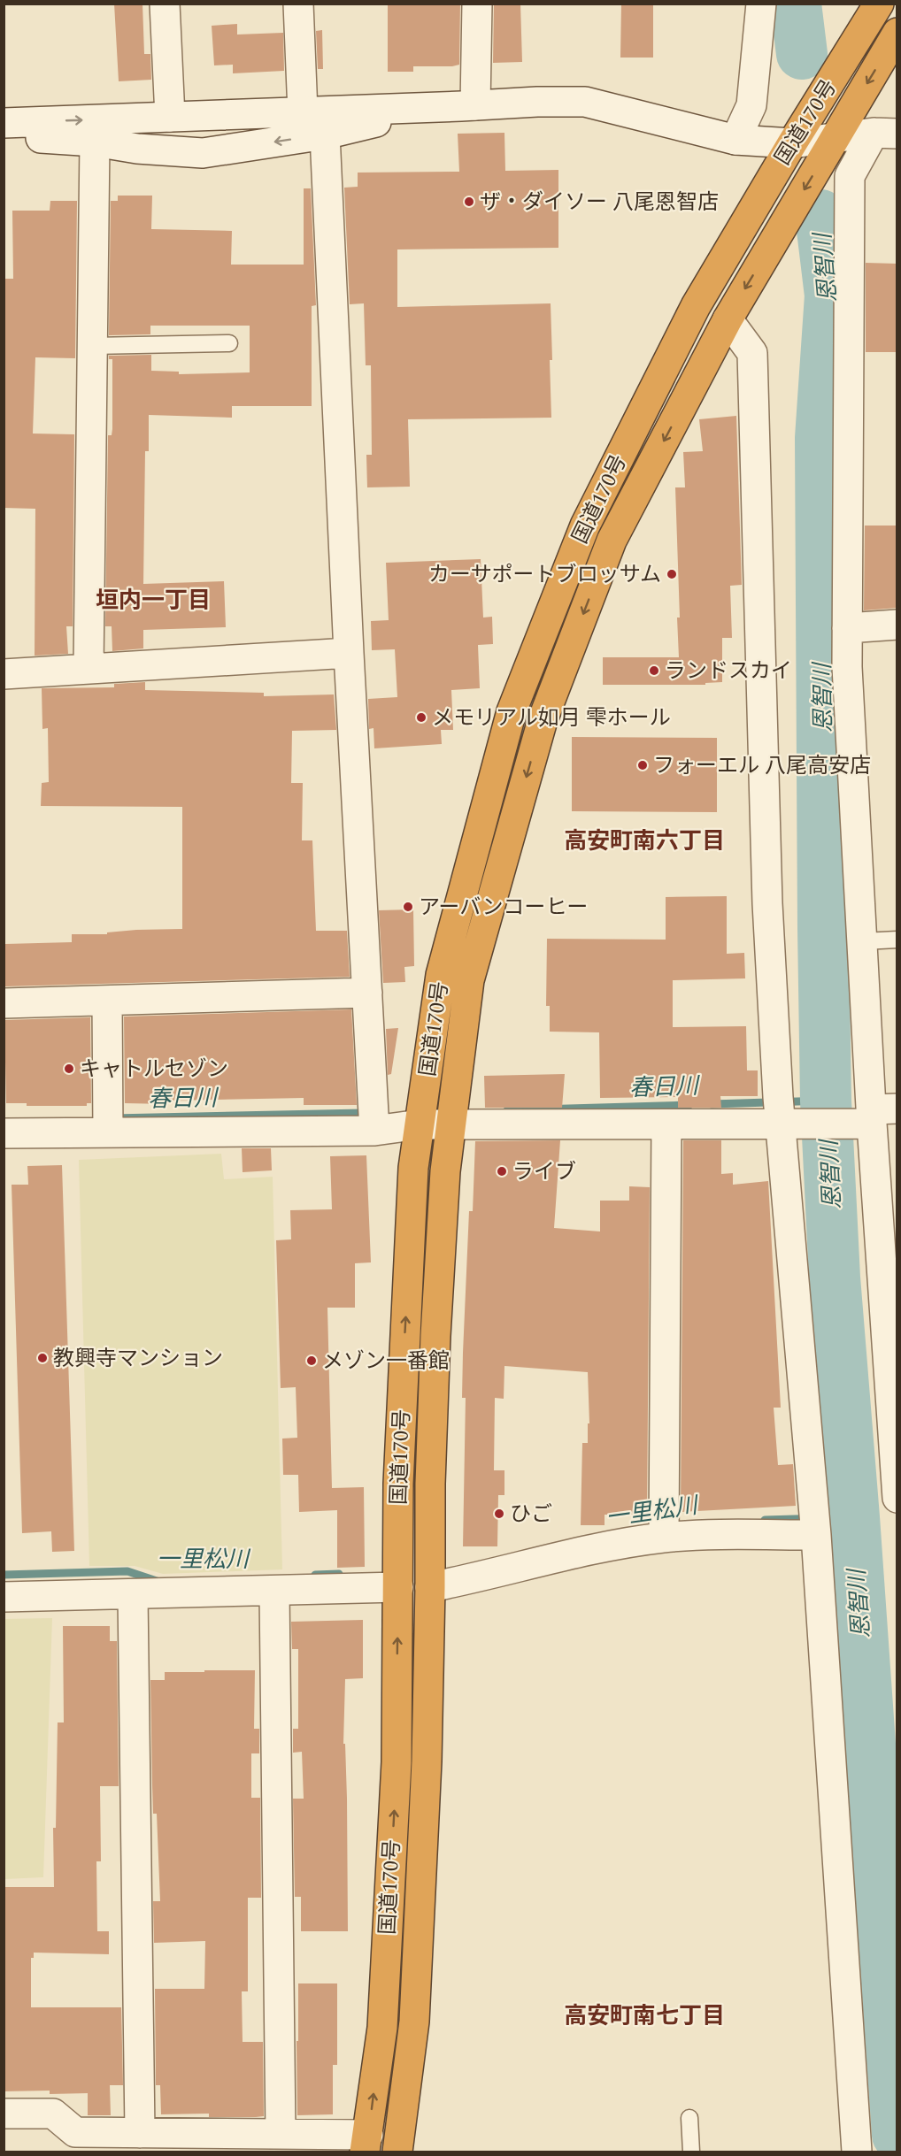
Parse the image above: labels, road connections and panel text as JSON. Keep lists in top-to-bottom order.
{
  "streets": {
    "highway": ["国道170号"]
  },
  "districts": ["垣内一丁目", "高安町南六丁目", "高安町南七丁目"],
  "water": ["恩智川", "春日川", "一里松川"],
  "places": [
    "ザ・ダイソー 八尾恩智店",
    "カーサポートブロッサム",
    "ランドスカイ",
    "メモリアル如月 雫ホール",
    "フォーエル 八尾高安店",
    "アーバンコーヒー",
    "キャトルセゾン",
    "ライブ",
    "教興寺マンション",
    "メゾン一番館",
    "ひご"
  ]
}
